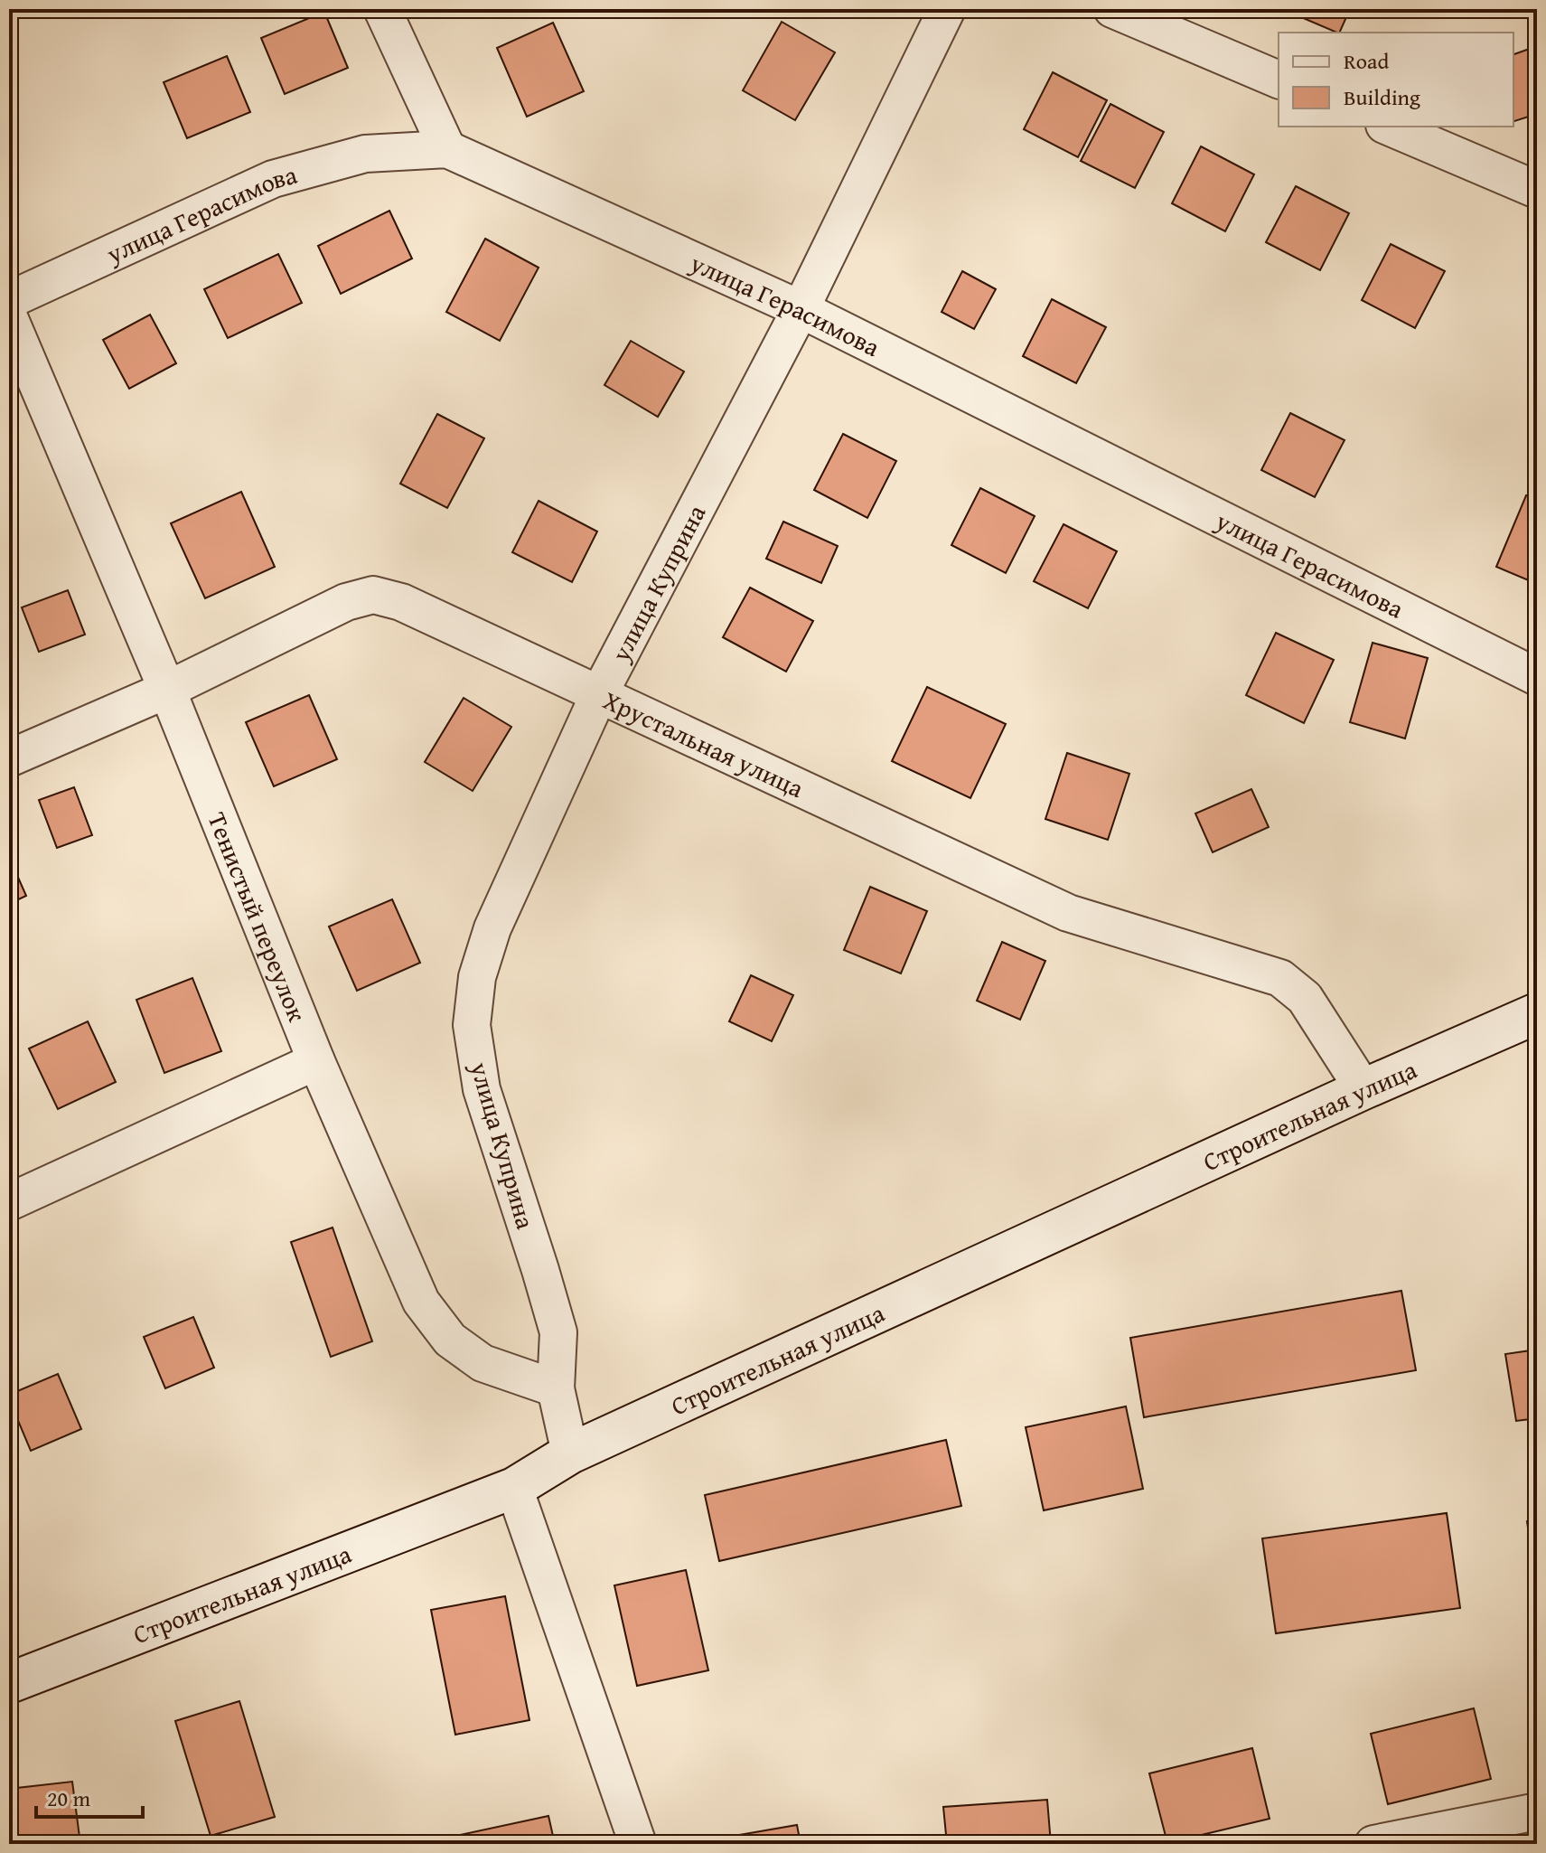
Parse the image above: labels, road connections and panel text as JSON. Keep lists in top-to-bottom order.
{
  "streets": {
    "main road": ["Строительная улица"],
    "street": [
      "улица Герасимова",
      "улица Куприна",
      "Хрустальная улица",
      "Тенистый переулок"
    ]
  },
  "crossings": [
    ["улица Герасимова", "улица Куприна"],
    ["улица Куприна", "Хрустальная улица"],
    ["улица Куприна", "Тенистый переулок"],
    ["Хрустальная улица", "Тенистый переулок"],
    ["Хрустальная улица", "Строительная улица"]
  ],
  "legend": ["Road", "Building"],
  "scale_bar": "20 m"
}
